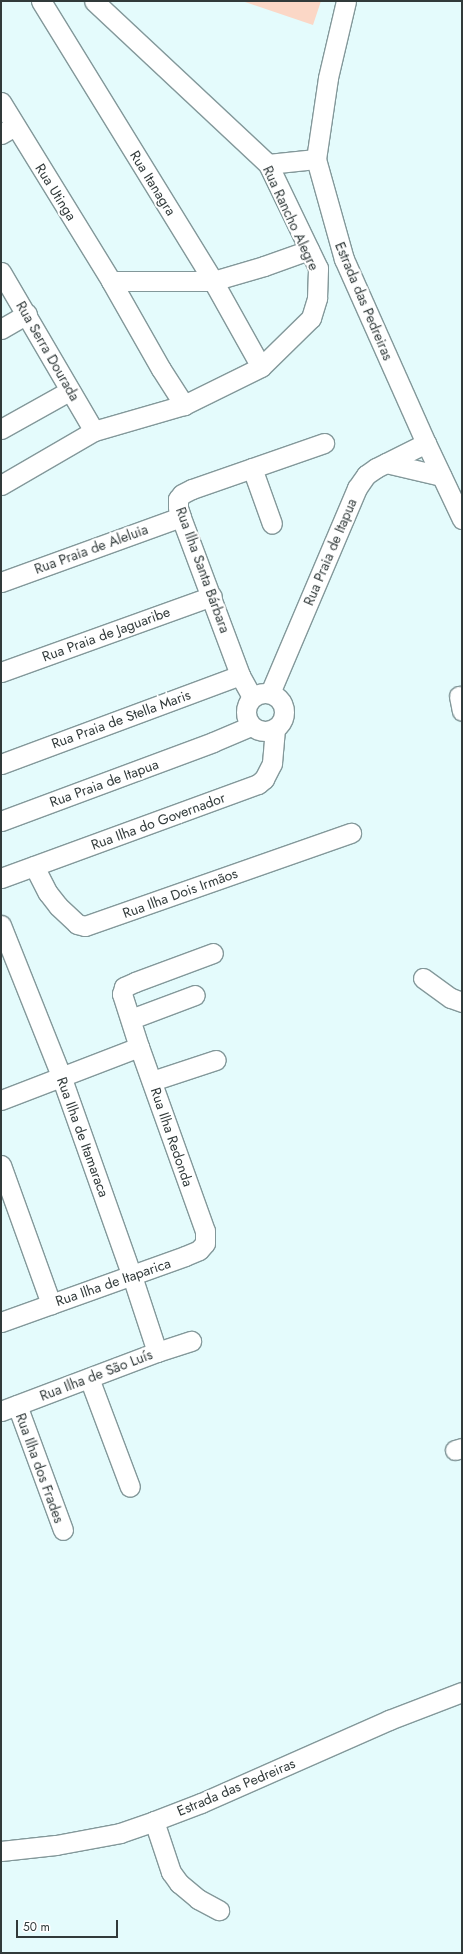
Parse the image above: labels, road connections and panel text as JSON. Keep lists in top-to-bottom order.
{
  "streets": {
    "street": [
      "Rua Itanagra",
      "Rua Utinga",
      "Rua Rancho Alegre",
      "Estrada das Pedreiras",
      "Rua Serra Dourada",
      "Rua Praia de Aleluia",
      "Rua Praia de Itapua",
      "Rua Ilha Santa Bárbara",
      "Rua Praia de Jaguaribe",
      "Rua Praia de Stella Maris",
      "Rua Ilha do Governador",
      "Rua Ilha Dois Irmãos",
      "Rua Ilha de Itamaraca",
      "Rua Ilha Redonda",
      "Rua Ilha de Itaparica",
      "Rua Ilha de São Luís",
      "Rua Ilha dos Frades"
    ]
  },
  "crossings": [
    ["Rua Itanagra", "Rua Rancho Alegre"],
    ["Rua Utinga", "Rua Rancho Alegre"],
    ["Rua Rancho Alegre", "Rua Serra Dourada"],
    ["Estrada das Pedreiras", "Rua Praia de Itapua"],
    ["Rua Praia de Aleluia", "Rua Ilha Santa Bárbara"],
    ["Rua Praia de Itapua", "Rua Ilha Santa Bárbara"],
    ["Rua Praia de Itapua", "Rua Ilha do Governador"],
    ["Rua Ilha Santa Bárbara", "Rua Praia de Jaguaribe"],
    ["Rua Ilha Santa Bárbara", "Rua Praia de Stella Maris"],
    ["Rua Ilha Santa Bárbara", "Rua Ilha do Governador"],
    ["Rua Ilha do Governador", "Rua Ilha Dois Irmãos"],
    ["Rua Ilha de Itamaraca", "Rua Ilha de Itaparica"],
    ["Rua Ilha de Itamaraca", "Rua Ilha de São Luís"],
    ["Rua Ilha Redonda", "Rua Ilha de Itaparica"],
    ["Rua Ilha de São Luís", "Rua Ilha dos Frades"]
  ],
  "scale_bar": "50 m"
}
